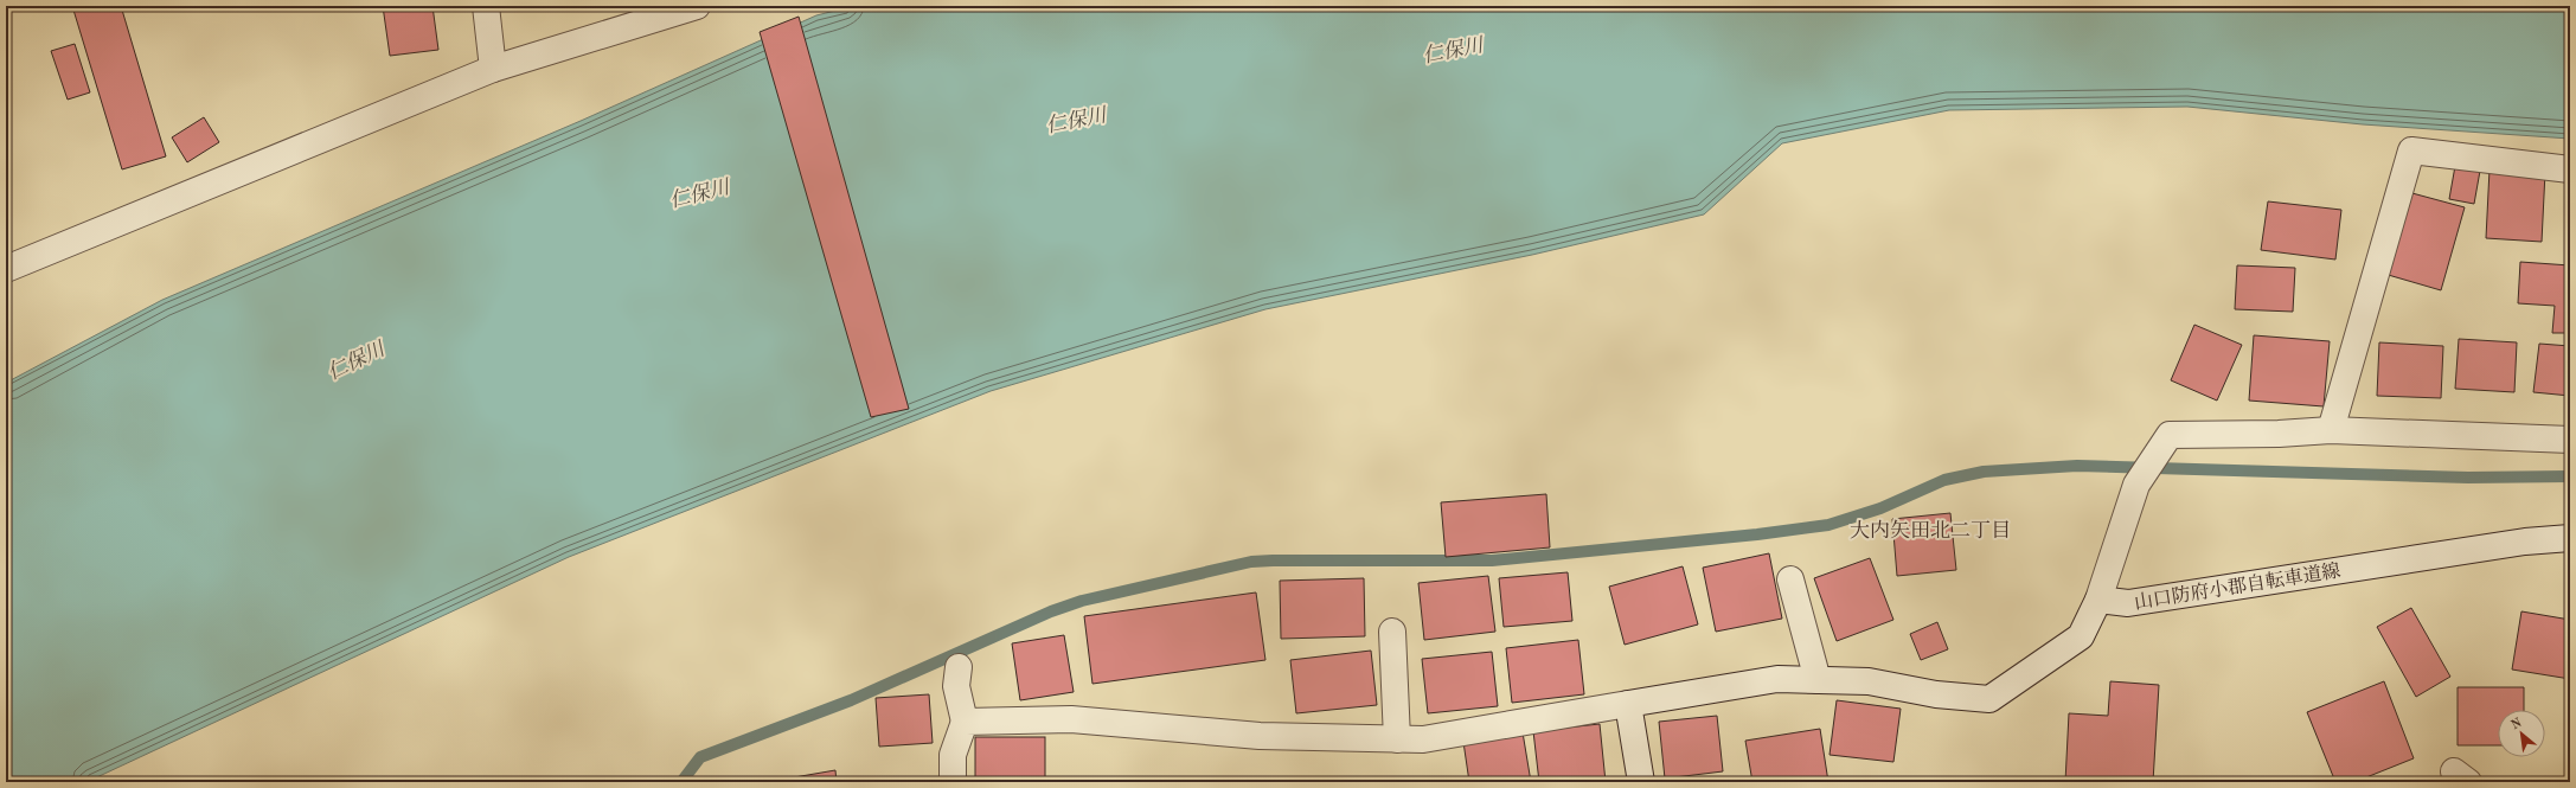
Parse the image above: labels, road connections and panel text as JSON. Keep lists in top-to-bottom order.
{
  "streets": {
    "street": ["山口防府小郡自転車道線"]
  },
  "districts": ["大内矢田北二丁目"],
  "water": ["仁保川"],
  "north": "top left"
}
